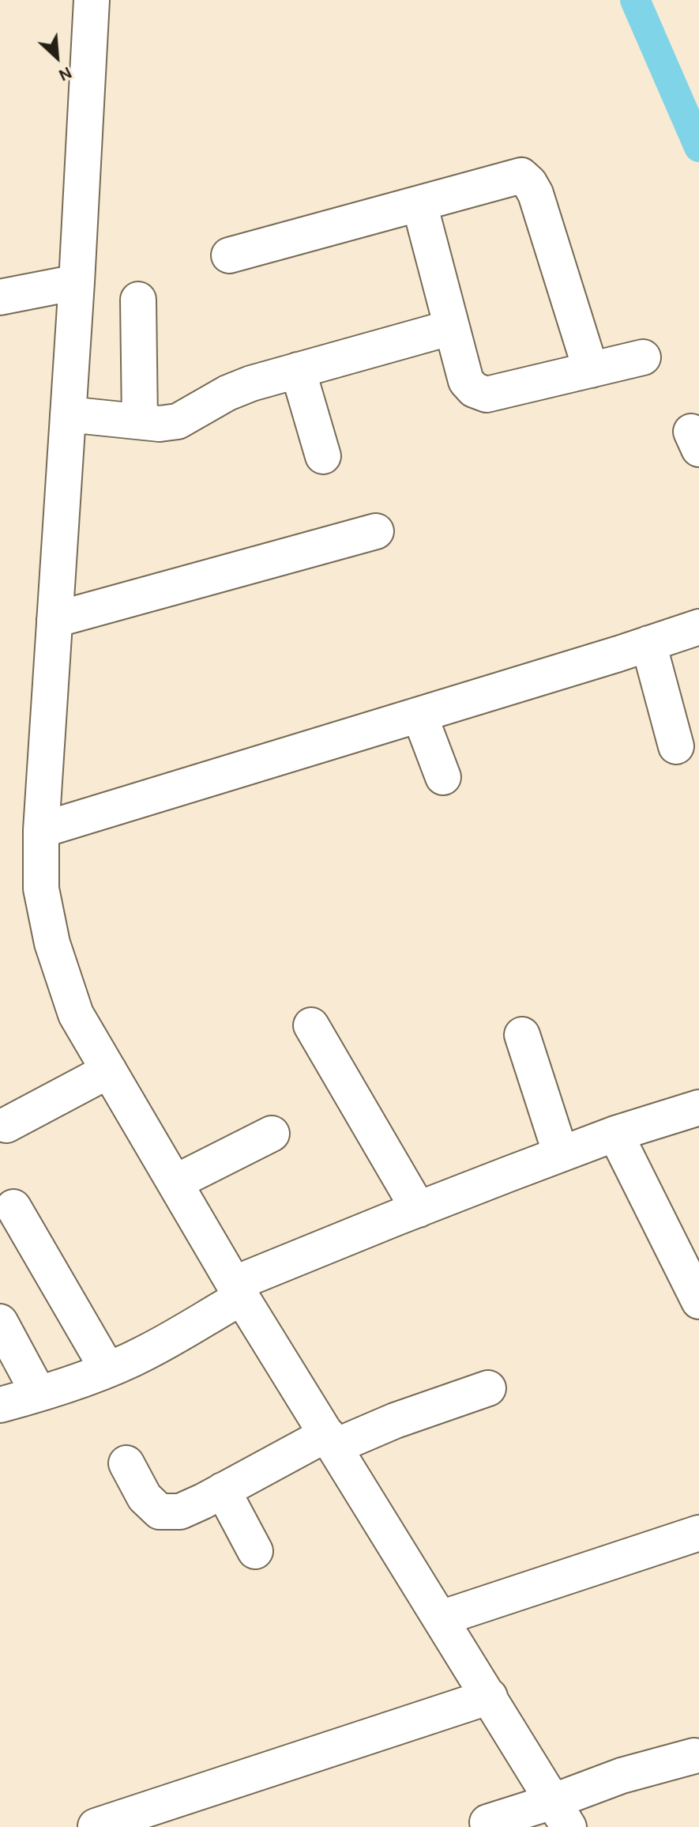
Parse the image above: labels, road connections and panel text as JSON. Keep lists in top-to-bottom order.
{
  "north": "bottom right"
}
